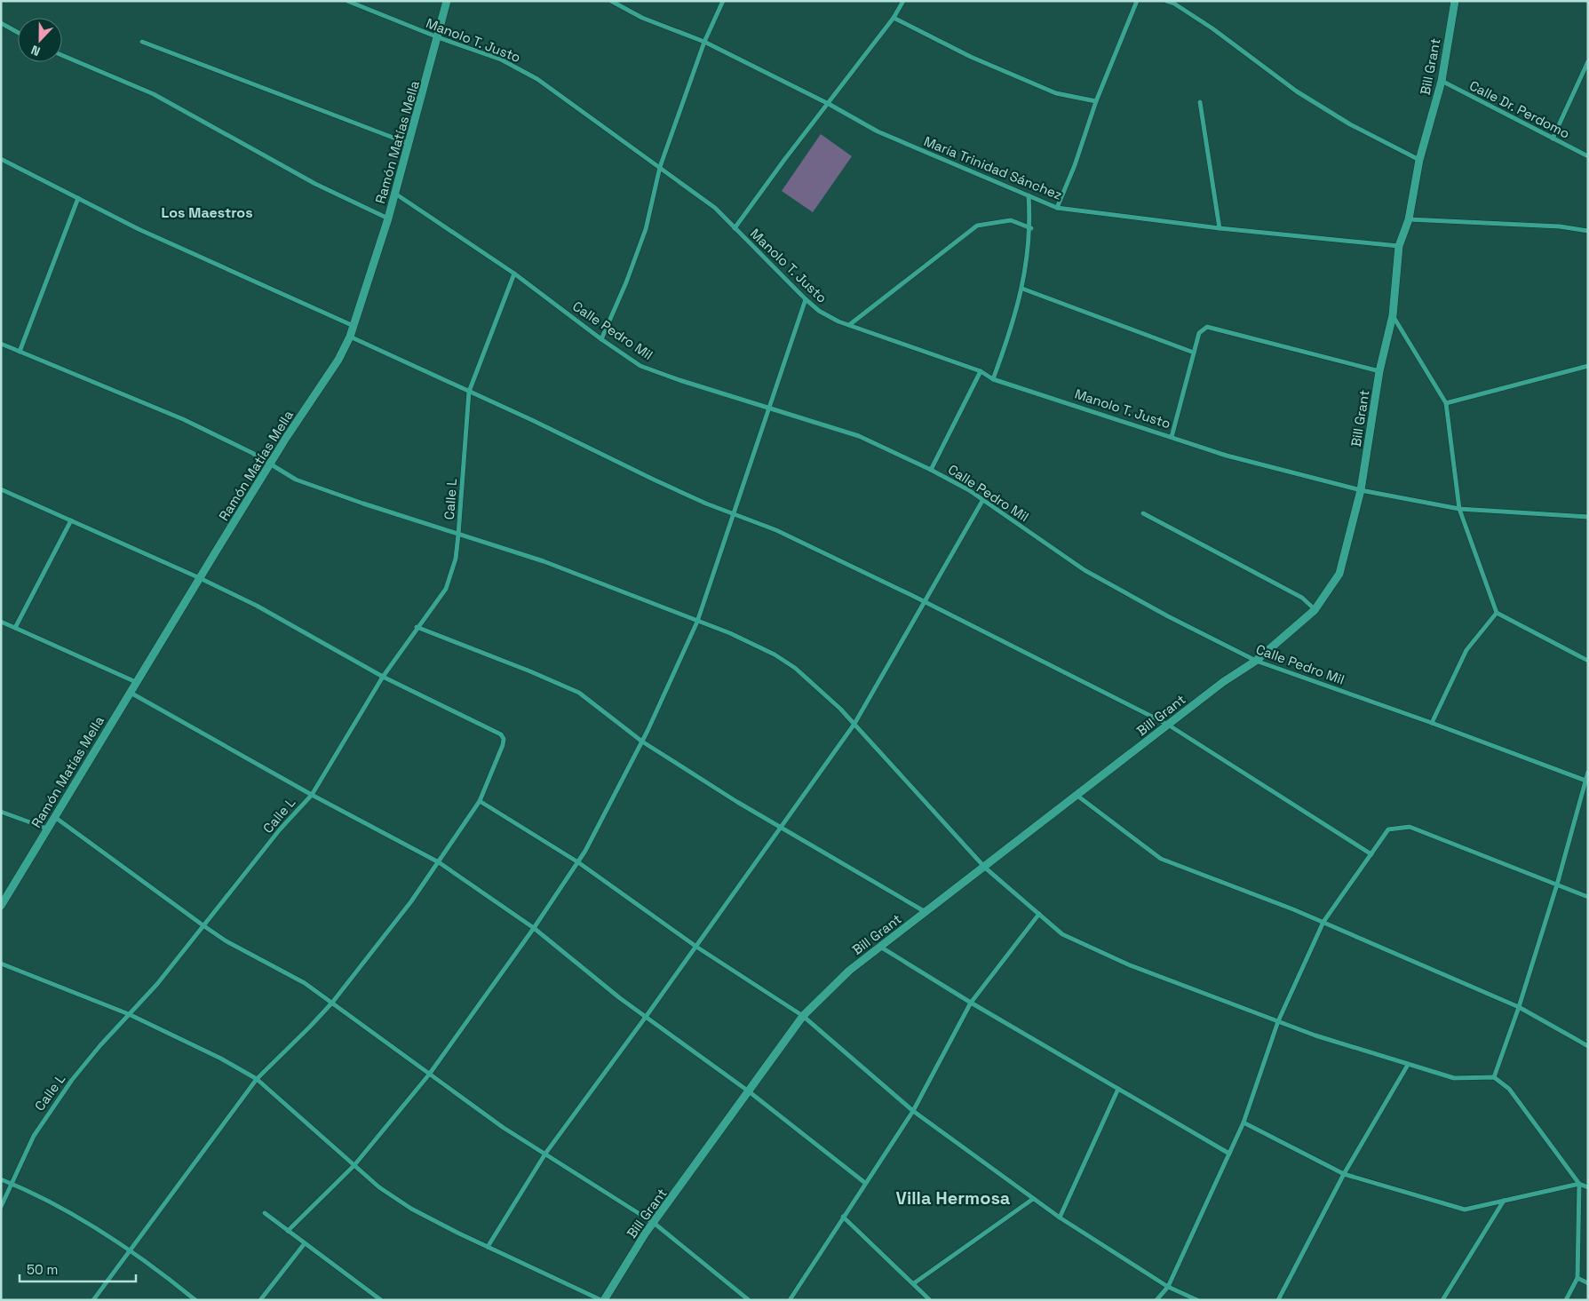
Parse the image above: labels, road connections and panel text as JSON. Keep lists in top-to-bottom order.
{
  "streets": {
    "street": [
      "Manolo T. Justo",
      "Bill Grant",
      "Calle Dr. Perdomo",
      "Ramón Matías Mella",
      "María Trinidad Sánchez",
      "Calle Pedro Mil",
      "Calle L"
    ]
  },
  "crossings": [
    ["Manolo T. Justo", "Bill Grant"],
    ["Manolo T. Justo", "Ramón Matías Mella"],
    ["Bill Grant", "Calle Dr. Perdomo"],
    ["Bill Grant", "María Trinidad Sánchez"],
    ["Bill Grant", "Calle Pedro Mil"],
    ["Ramón Matías Mella", "Calle Pedro Mil"],
    ["Calle Pedro Mil", "Calle L"]
  ],
  "districts": ["Los Maestros", "Villa Hermosa"],
  "scale_bar": "50 m",
  "north": "bottom"
}
